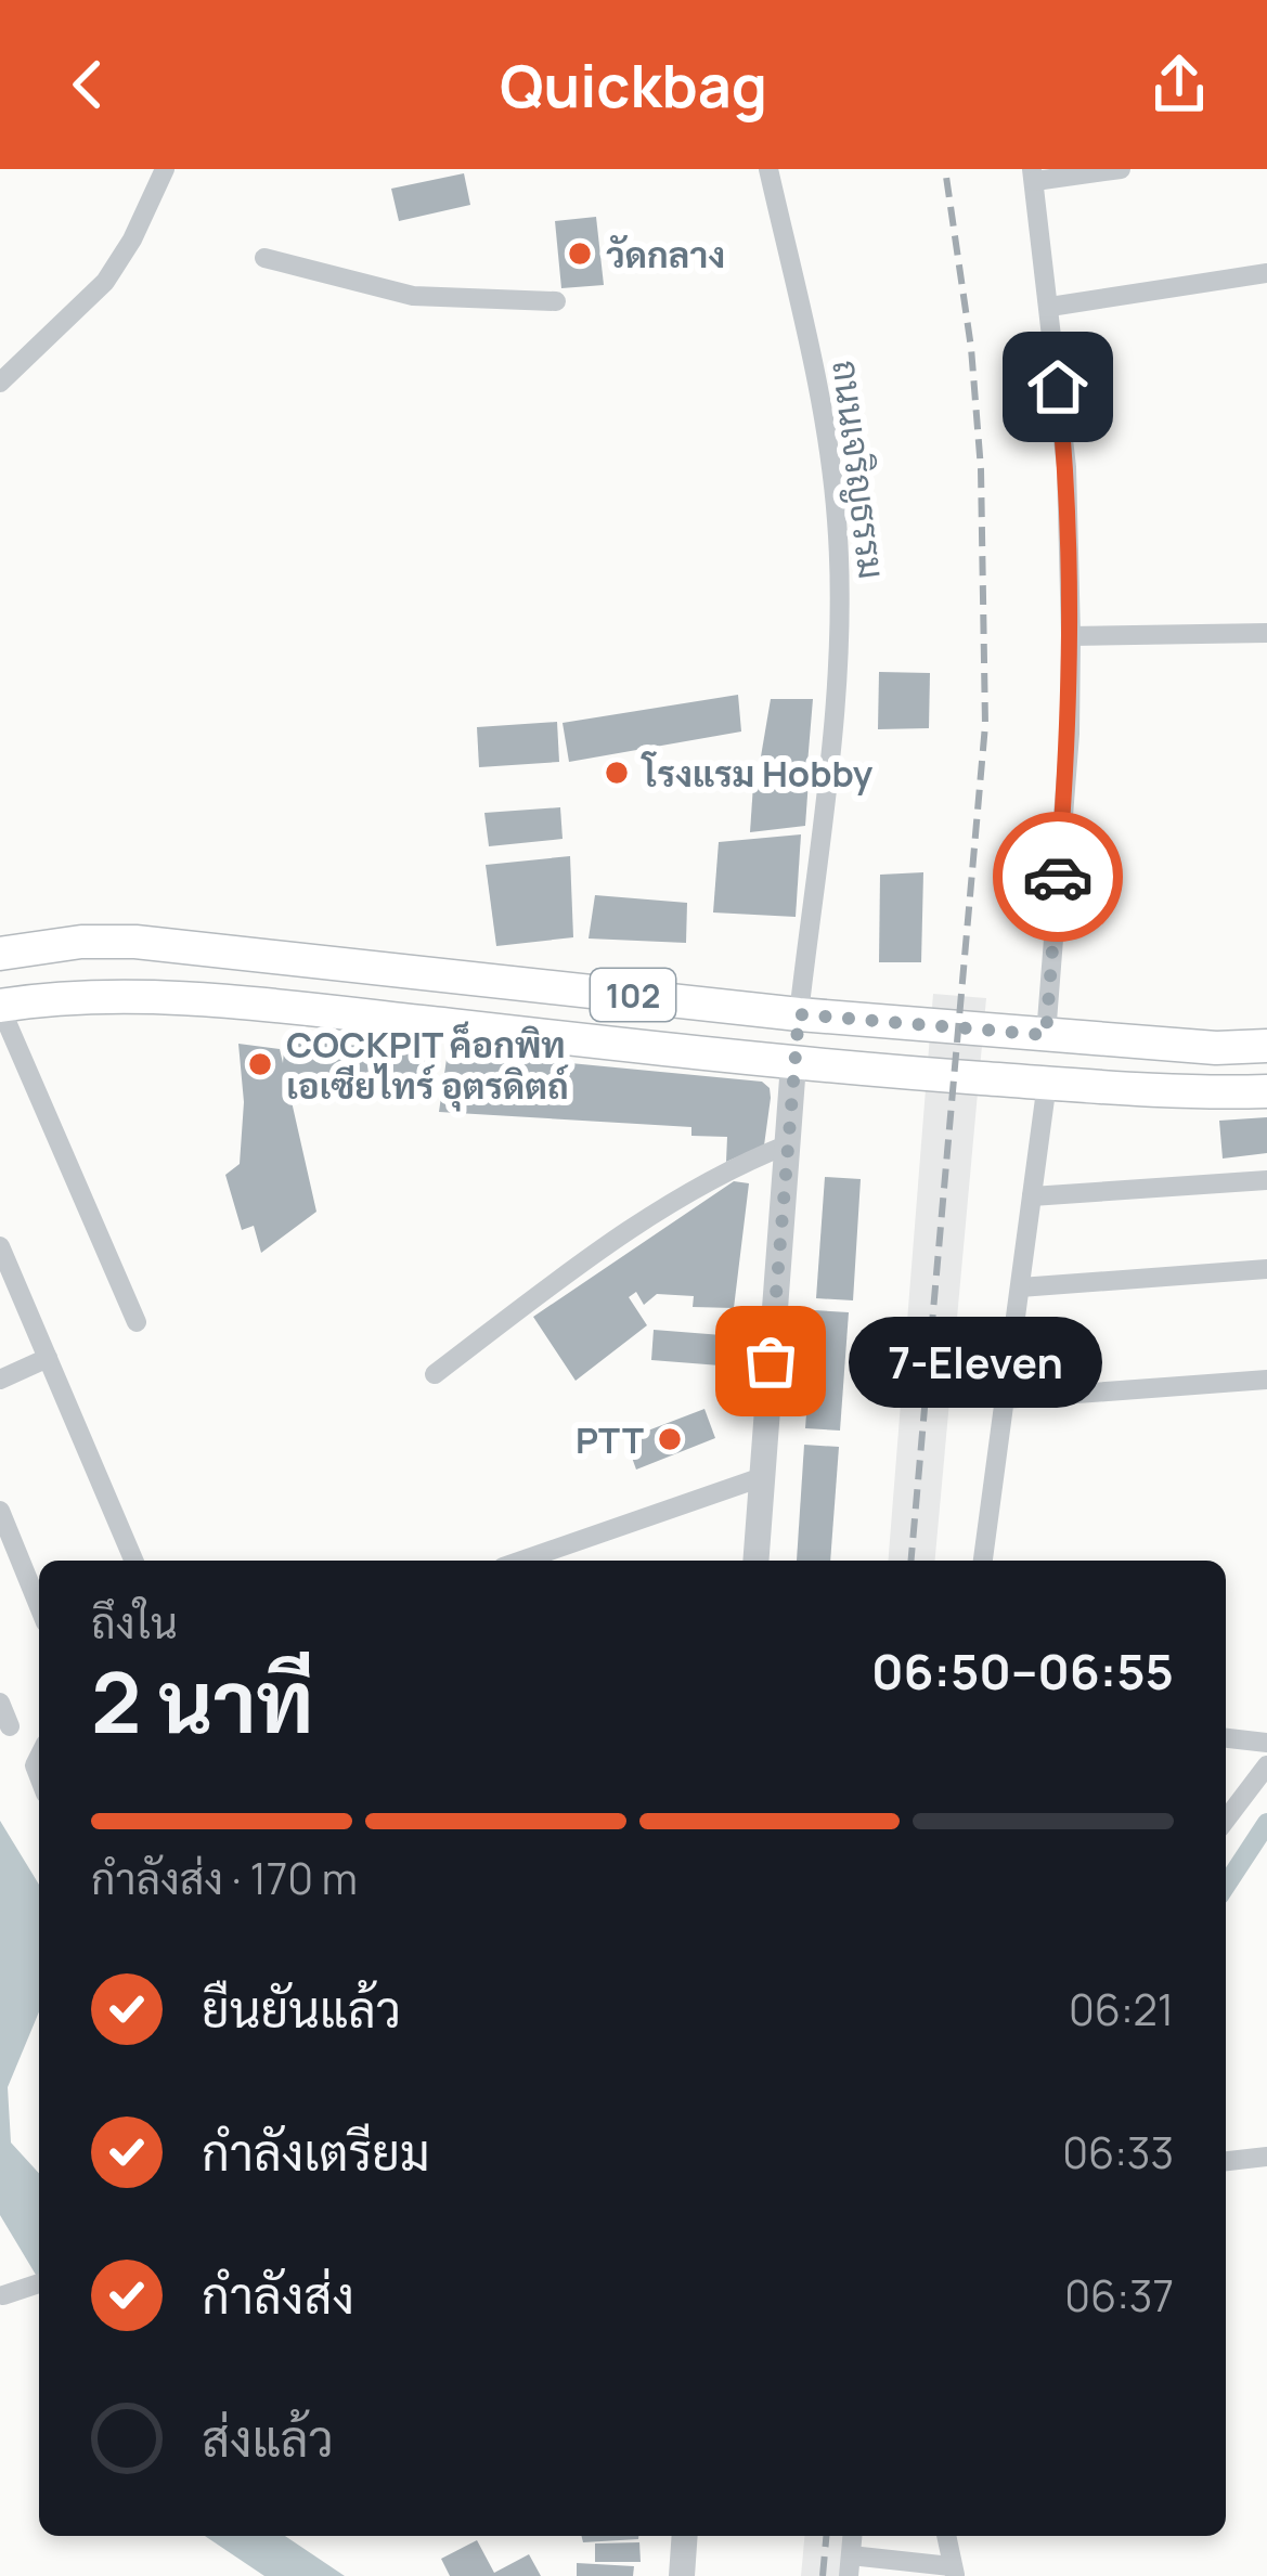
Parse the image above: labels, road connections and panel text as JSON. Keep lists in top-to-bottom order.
{
  "streets": {
    "main road": ["102"],
    "street": ["ถนนเจริญธรรม"]
  },
  "crossings": [
    ["ถนนเจริญธรรม", "102"]
  ],
  "places": [
    "วัดกลาง",
    "โรงแรม Hobby",
    "COCKPIT ค็อกพิท เอเซียไทร์ อุตรดิตถ์",
    "7-Eleven",
    "PTT"
  ],
  "page": {
    "header": "Quickbag",
    "bubble": "7-Eleven",
    "heading": ["2 นาที", "ถึงใน", "06:50–06:55"],
    "bar": "กำลังส่ง · 170 m",
    "list": [
      ["ยืนยันแล้ว", "06:21"],
      ["กำลังเตรียม", "06:33"],
      ["กำลังส่ง", "06:37"],
      "ส่งแล้ว"
    ]
  }
}
